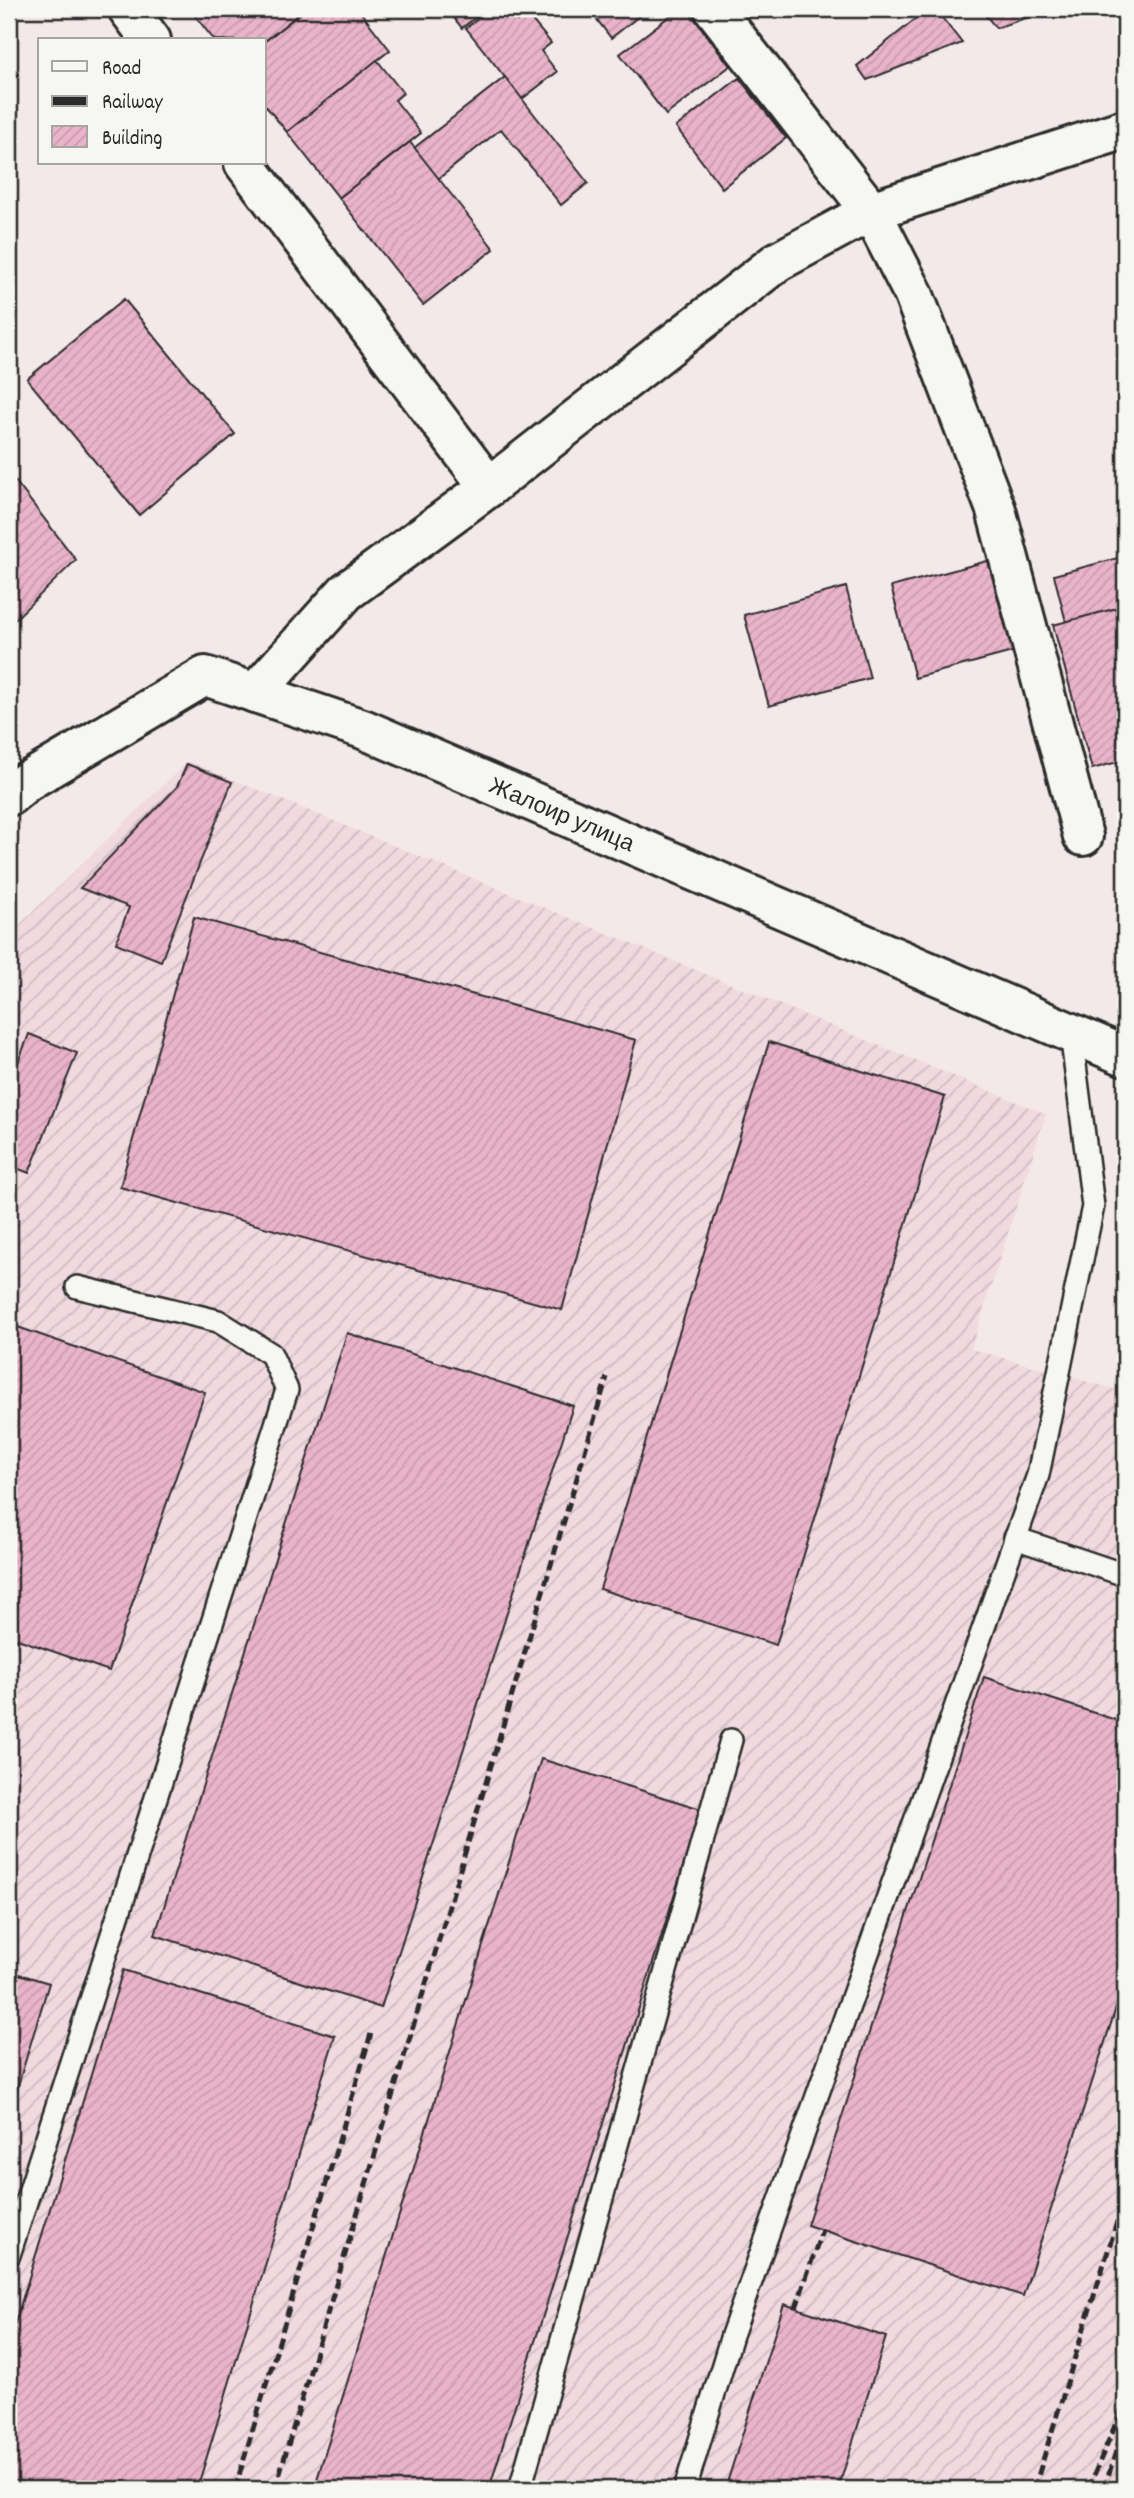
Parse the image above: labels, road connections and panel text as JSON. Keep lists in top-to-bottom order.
{
  "streets": {
    "street": ["Жалоир улица"]
  },
  "legend": ["Road", "Railway", "Building"]
}
